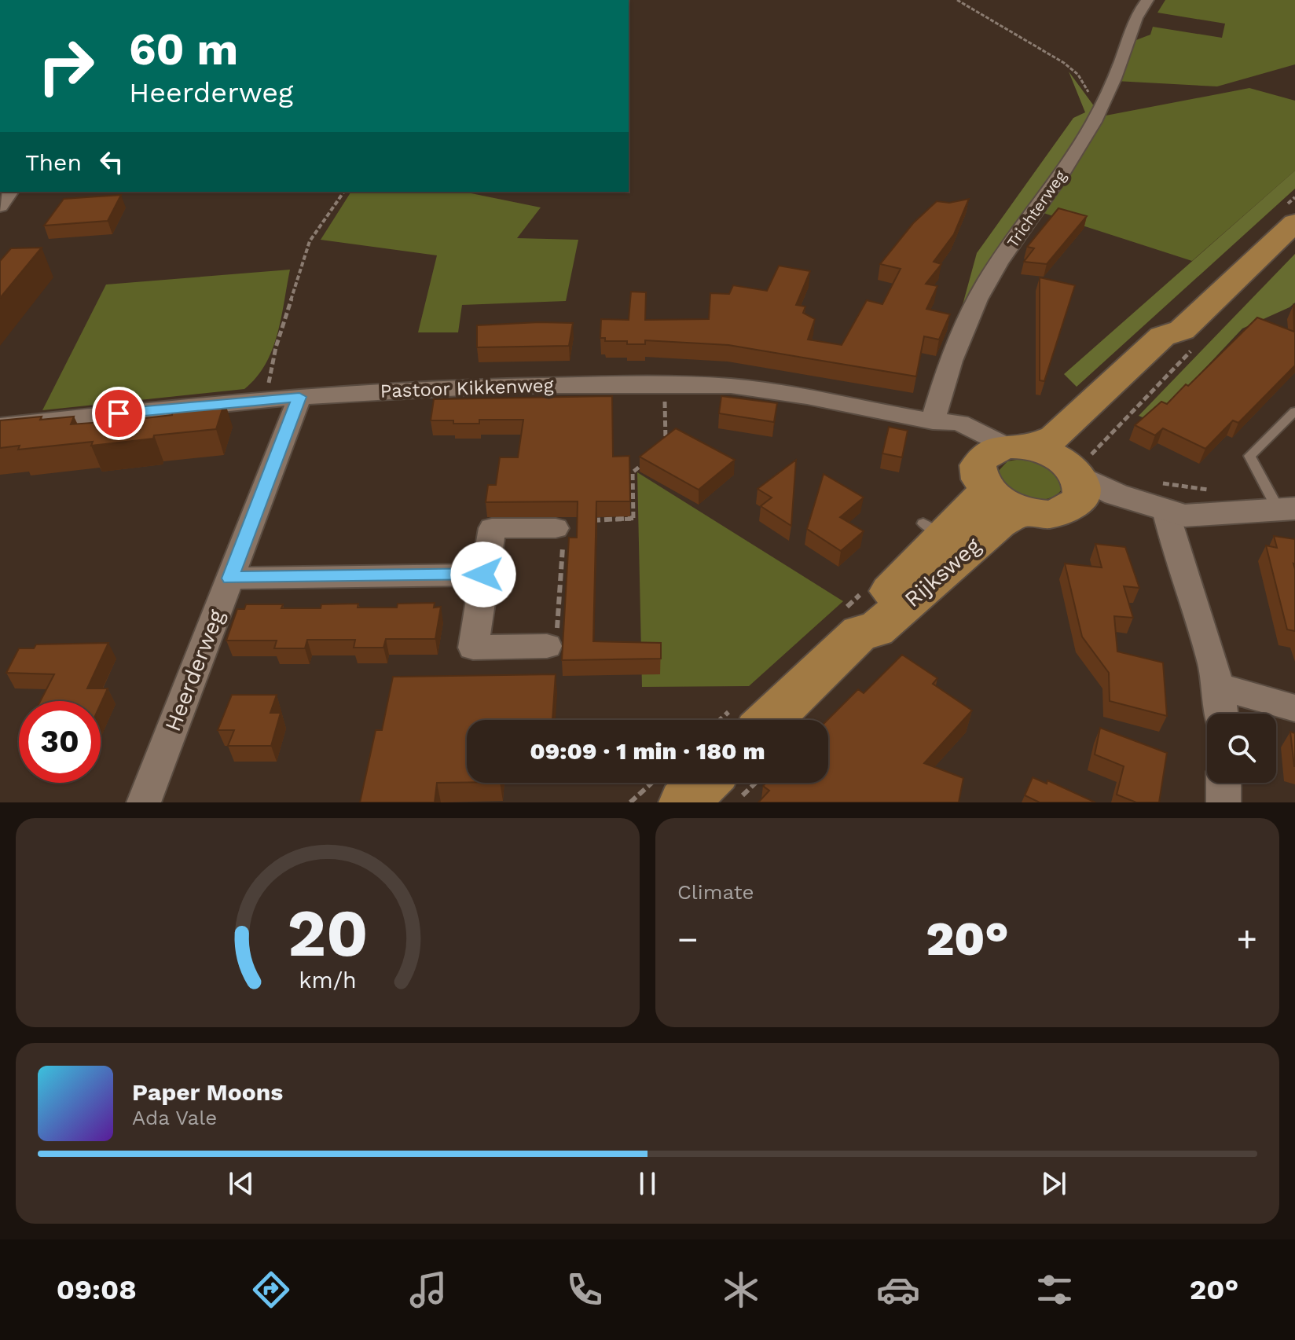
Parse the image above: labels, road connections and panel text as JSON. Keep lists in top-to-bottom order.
{
  "streets": {
    "main road": ["Rijksweg"],
    "street": ["Trichterweg", "Pastoor Kikkenweg", "Heerderweg"]
  },
  "crossings": [
    ["Trichterweg", "Pastoor Kikkenweg"],
    ["Pastoor Kikkenweg", "Rijksweg"],
    ["Pastoor Kikkenweg", "Heerderweg"]
  ],
  "page": {
    "turn": ["60 m", "Heerderweg"],
    "then": "Then",
    "limit": "30",
    "trip": "09:09 · 1 min · 180 m",
    "tile": "Climate",
    "heat": ["−", "20°", "+"],
    "song": ["Paper Moons", "Ada Vale"],
    "tabs": ["09:08", "20°"],
    "gauge": ["20", "km/h"]
  }
}
